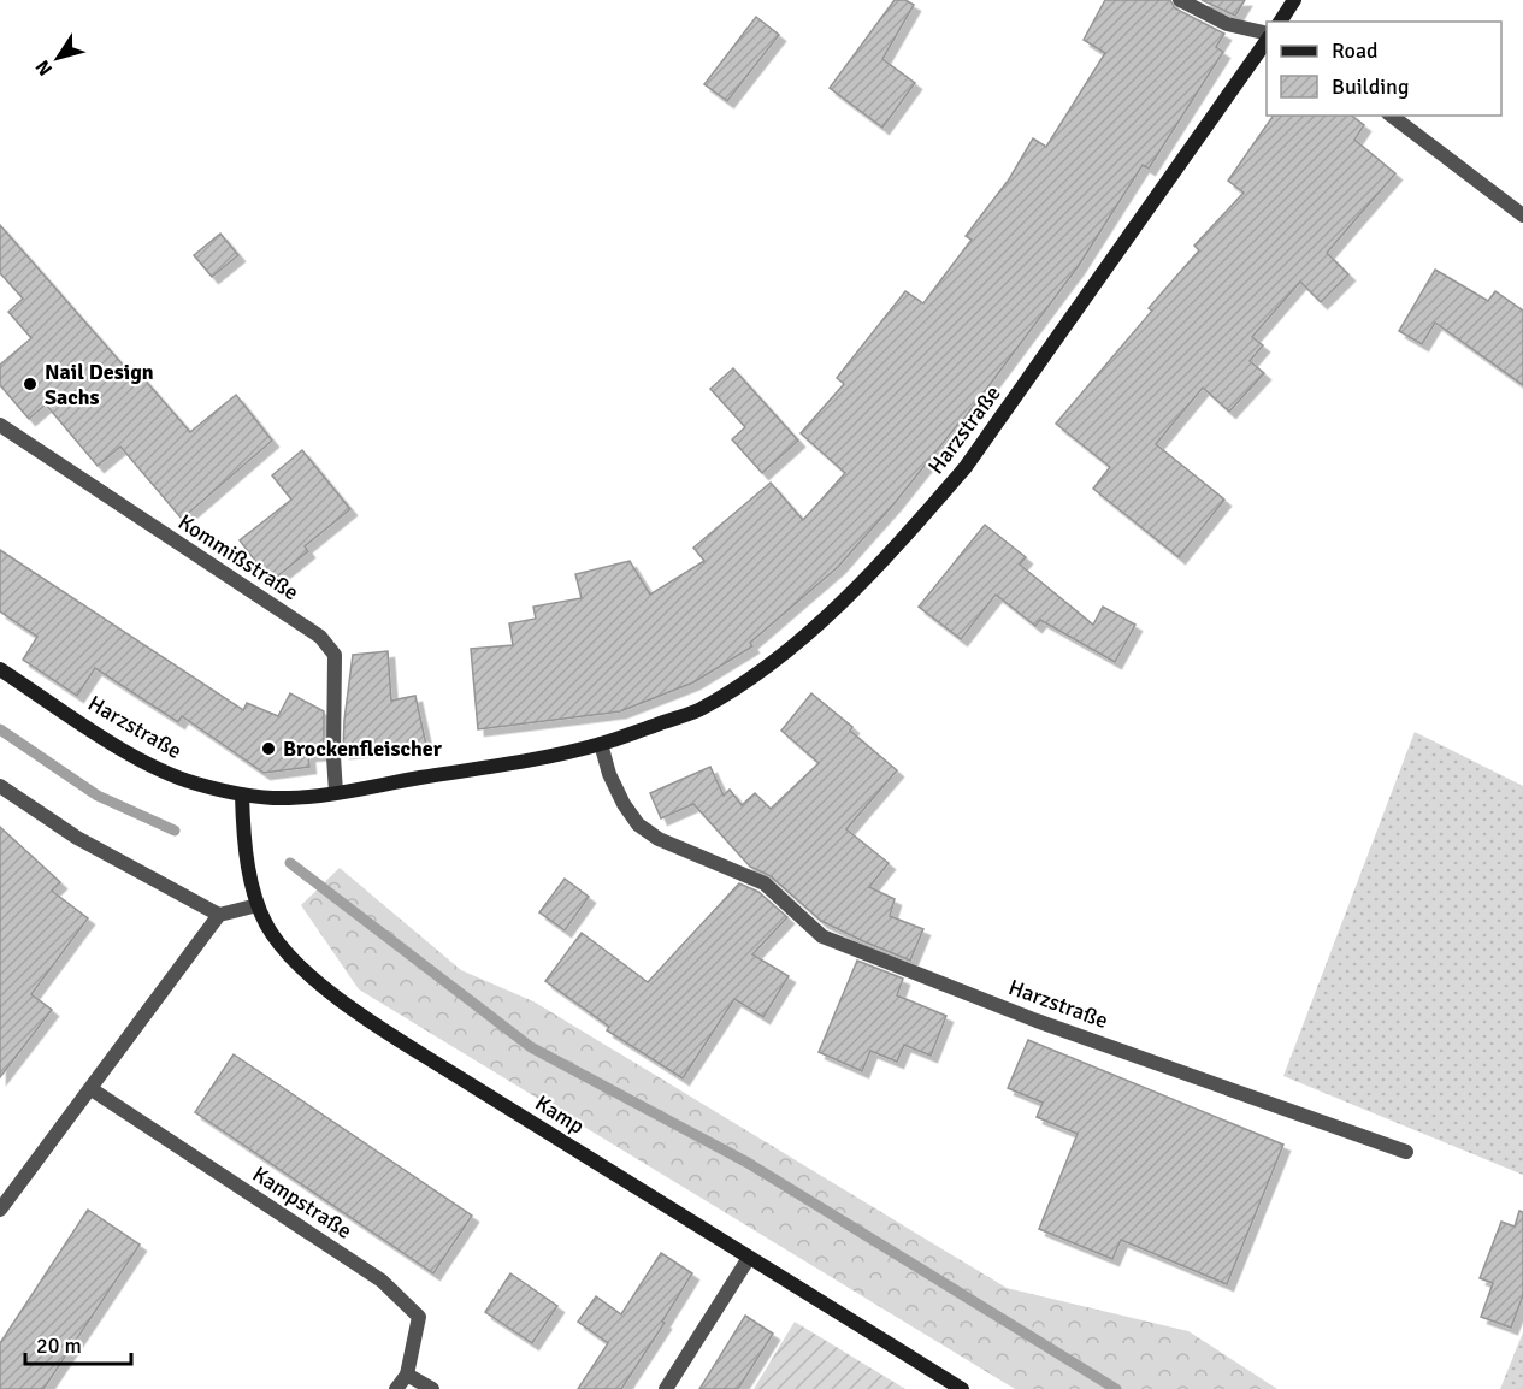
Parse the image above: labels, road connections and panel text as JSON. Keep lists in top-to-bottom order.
{
  "streets": {
    "main road": ["Harzstraße", "Kamp"],
    "street": ["Kommißstraße", "Kampstraße"]
  },
  "crossings": [
    ["Harzstraße", "Kommißstraße"],
    ["Harzstraße", "Kamp"]
  ],
  "places": ["Nail Design Sachs", "Brockenfleischer"],
  "legend": ["Road", "Building"],
  "scale_bar": "20 m",
  "north": "bottom left"
}
